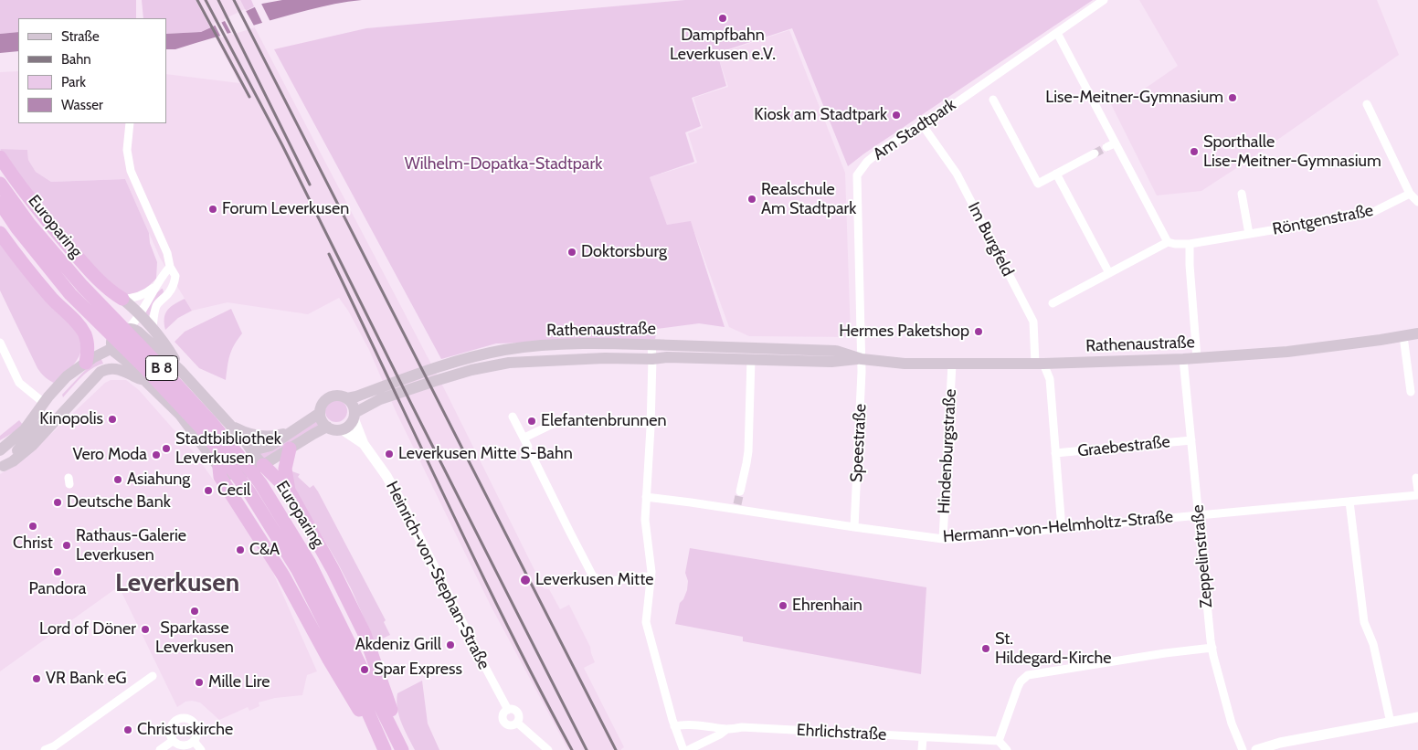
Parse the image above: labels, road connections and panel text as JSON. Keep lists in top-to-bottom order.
{
  "streets": {
    "highway": ["Europaring", "B 8"],
    "main road": ["Rathenaustraße"],
    "street": [
      "Am Stadtpark",
      "Röntgenstraße",
      "Im Burgfeld",
      "Speestraße",
      "Graebestraße",
      "Hindenburgstraße",
      "Hermann-von-Helmholtz-Straße",
      "Zeppelinstraße",
      "Heinrich-von-Stephan-Straße",
      "Ehrlichstraße"
    ]
  },
  "crossings": [
    ["Am Stadtpark", "Im Burgfeld"],
    ["Am Stadtpark", "Rathenaustraße"],
    ["Am Stadtpark", "Speestraße"],
    ["Im Burgfeld", "Rathenaustraße"],
    ["Im Burgfeld", "Graebestraße"],
    ["Im Burgfeld", "Hermann-von-Helmholtz-Straße"],
    ["Rathenaustraße", "Speestraße"],
    ["Rathenaustraße", "Hindenburgstraße"],
    ["Rathenaustraße", "Zeppelinstraße"],
    ["Rathenaustraße", "Heinrich-von-Stephan-Straße"],
    ["Speestraße", "Hermann-von-Helmholtz-Straße"],
    ["Graebestraße", "Zeppelinstraße"],
    ["Hindenburgstraße", "Hermann-von-Helmholtz-Straße"],
    ["Hermann-von-Helmholtz-Straße", "Zeppelinstraße"]
  ],
  "districts": ["Leverkusen"],
  "parks": ["Wilhelm-Dopatka-Stadtpark"],
  "places": [
    "Dampfbahn Leverkusen e.V.",
    "Lise-Meitner-Gymnasium",
    "Kiosk am Stadtpark",
    "Sporthalle Lise-Meitner-Gymnasium",
    "Realschule Am Stadtpark",
    "Forum Leverkusen",
    "Doktorsburg",
    "Hermes Paketshop",
    "Kinopolis",
    "Elefantenbrunnen",
    "Stadtbibliothek Leverkusen",
    "Leverkusen Mitte S-Bahn",
    "Vero Moda",
    "Asiahung",
    "Cecil",
    "Deutsche Bank",
    "Christ",
    "Rathaus-Galerie Leverkusen",
    "C&A",
    "Pandora",
    "Leverkusen Mitte",
    "Ehrenhain",
    "Sparkasse Leverkusen",
    "Lord of Döner",
    "Akdeniz Grill",
    "St. Hildegard-Kirche",
    "Spar Express",
    "VR Bank eG",
    "Mille Lire",
    "Christuskirche"
  ],
  "legend": [
    "Straße",
    "Bahn",
    "Park",
    "Wasser"
  ]
}
